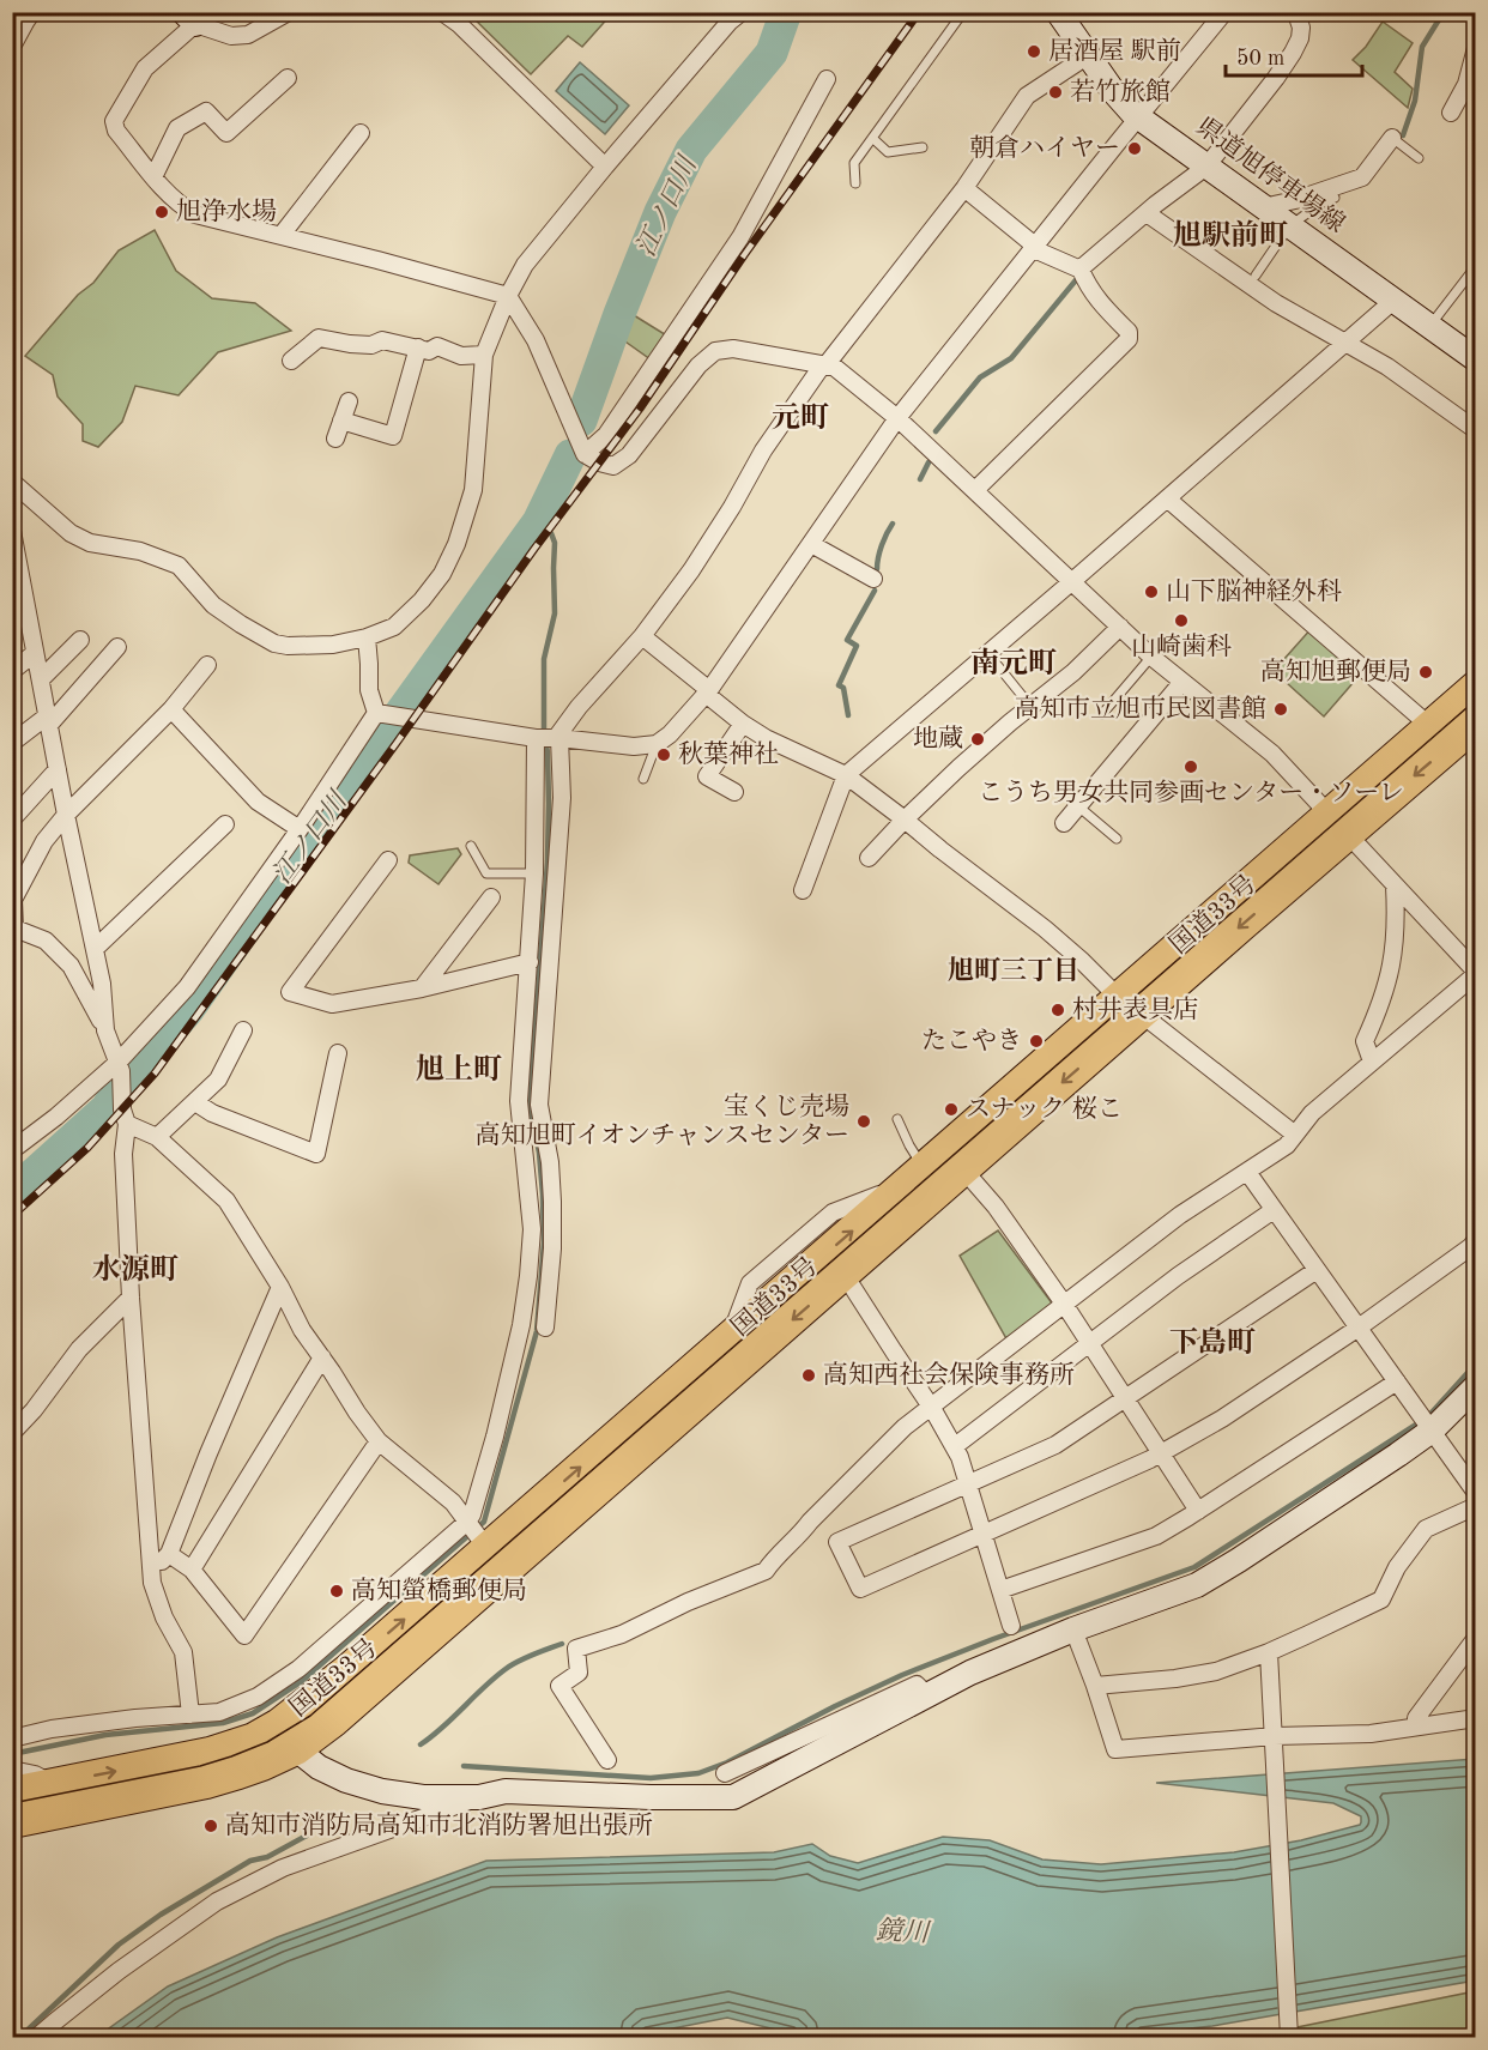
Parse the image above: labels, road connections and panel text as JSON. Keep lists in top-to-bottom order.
{
  "streets": {
    "highway": ["国道33号"],
    "street": ["県道旭停車場線"]
  },
  "districts": [
    "旭駅前町",
    "元町",
    "南元町",
    "旭町三丁目",
    "旭上町",
    "水源町",
    "下島町"
  ],
  "water": ["江ノ口川", "鏡川"],
  "places": [
    "居酒屋 駅前",
    "若竹旅館",
    "朝倉ハイヤー",
    "旭浄水場",
    "山下脳神経外科",
    "山崎歯科",
    "高知旭郵便局",
    "高知市立旭市民図書館",
    "地蔵",
    "秋葉神社",
    "こうち男女共同参画センター・ソーレ",
    "村井表具店",
    "たこやき",
    "スナック 桜こ",
    "宝くじ売場 高知旭町イオンチャンスセンター",
    "高知西社会保険事務所",
    "高知螢橋郵便局",
    "高知市消防局高知市北消防署旭出張所"
  ],
  "scale_bar": "50 m"
}
